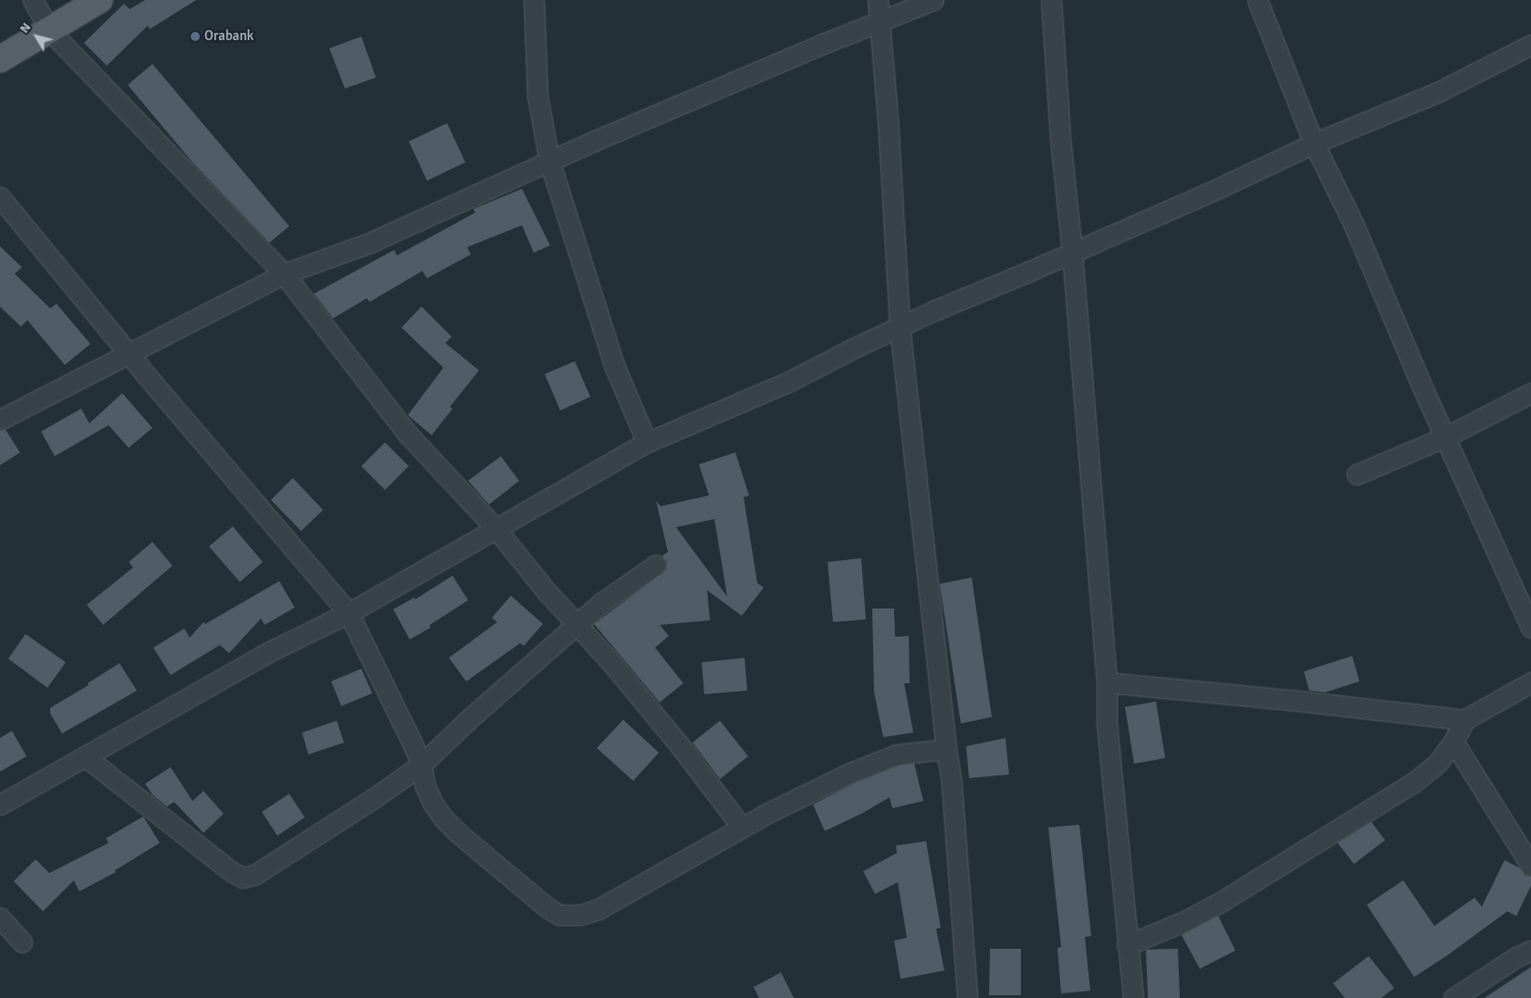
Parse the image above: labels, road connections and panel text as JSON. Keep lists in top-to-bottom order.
{
  "places": ["Orabank"],
  "north": "top left"
}
